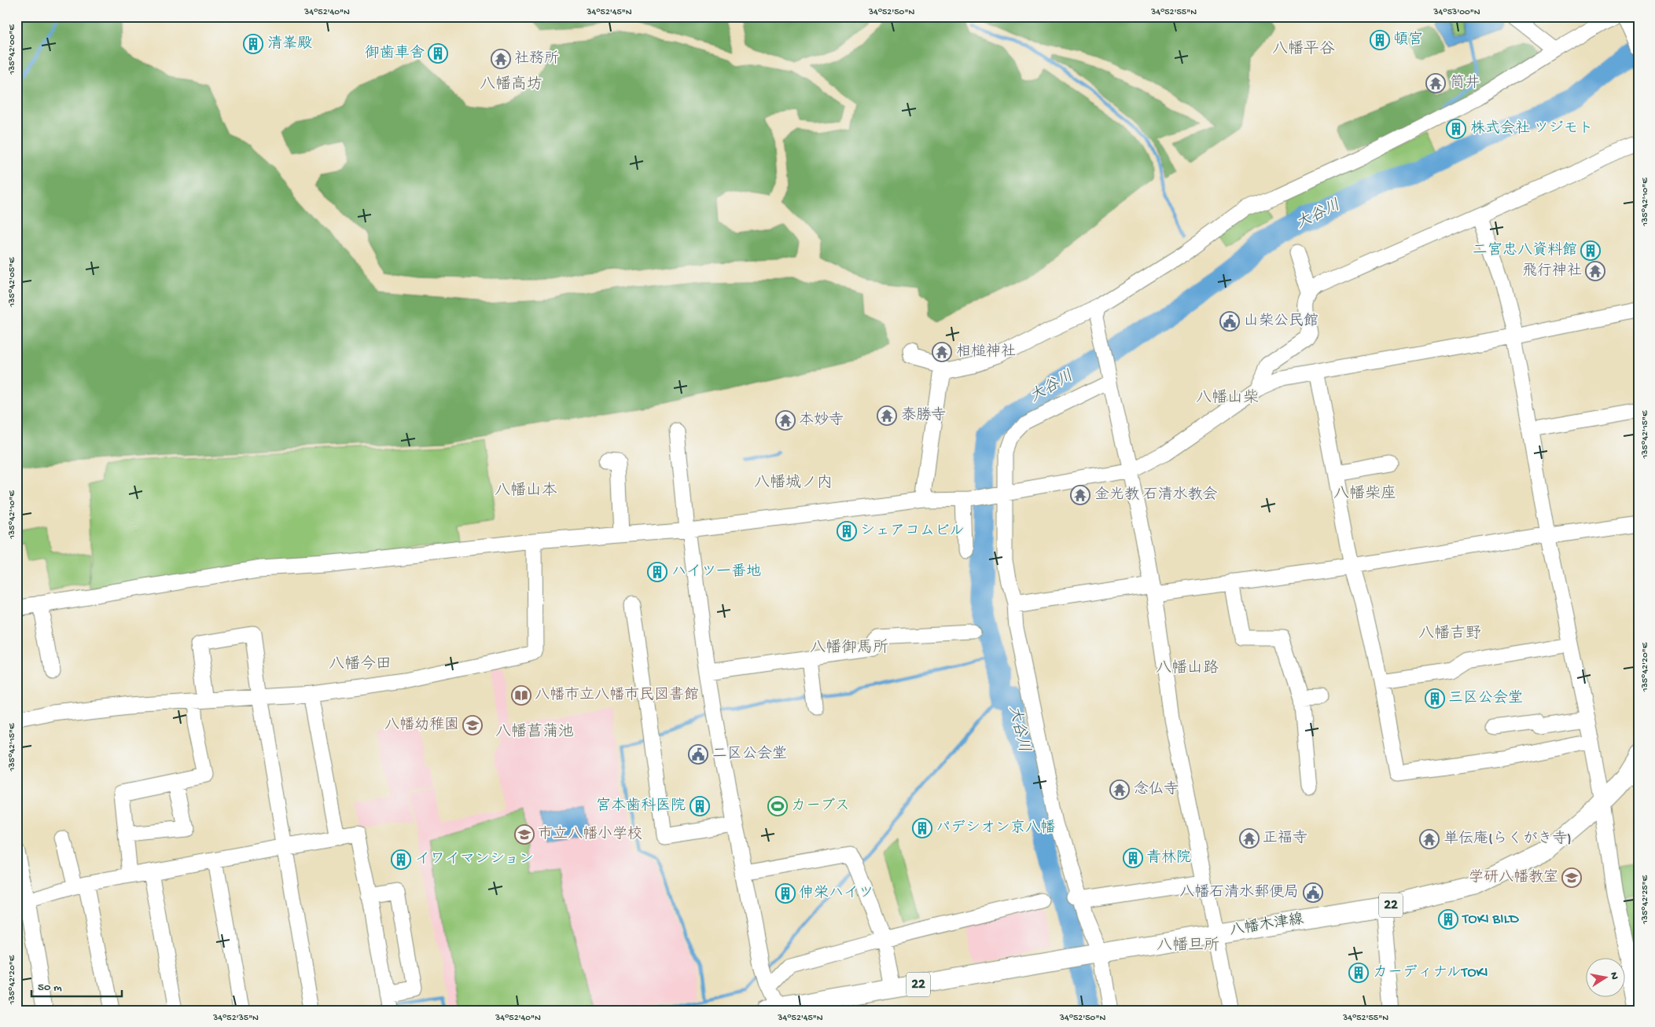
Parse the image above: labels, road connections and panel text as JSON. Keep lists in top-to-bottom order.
{
  "streets": {
    "main road": ["22", "八幡木津線"]
  },
  "districts": [
    "八幡平谷",
    "八幡高坊",
    "八幡山柴",
    "八幡城ノ内",
    "八幡山本",
    "八幡柴座",
    "八幡吉野",
    "八幡御馬所",
    "八幡今田",
    "八幡山路",
    "八幡菖蒲池",
    "八幡旦所"
  ],
  "water": ["大谷川"],
  "places": {
    "building": [
      "頓宮",
      "清峯殿",
      "御歯車舎",
      "株式会社 ツジモト",
      "二宮忠八資料館",
      "シェアコムビル",
      "ハイツ一番地",
      "三区公会堂",
      "宮本歯科医院",
      "パデシオン京八幡",
      "青林院",
      "イワイマンション",
      "伸栄ハイツ",
      "TOKI BILD",
      "カーディナルTOKI"
    ],
    "temple": [
      "社務所",
      "筒井",
      "飛行神社",
      "相槌神社",
      "泰勝寺",
      "本妙寺",
      "金光教 石清水教会",
      "念仏寺",
      "正福寺",
      "単伝庵(らくがき寺)"
    ],
    "public building": ["山柴公民館", "二区公会堂", "八幡石清水郵便局"],
    "library": ["八幡市立八幡市民図書館"],
    "school or university": ["八幡幼稚園", "市立八幡小学校", "学研八幡教室"],
    "sports": ["カーブス"]
  },
  "scale_bar": "50 m",
  "north": "right",
  "coordinates": [
    "34°52'40\"N",
    "34°52'45\"N",
    "34°52'50\"N",
    "34°52'55\"N",
    "34°53'00\"N",
    "135°42'00\"E",
    "135°42'10\"E",
    "135°42'05\"E",
    "135°42'15\"E",
    "135°42'20\"E",
    "135°42'25\"E",
    "34°52'35\"N"
  ]
}
